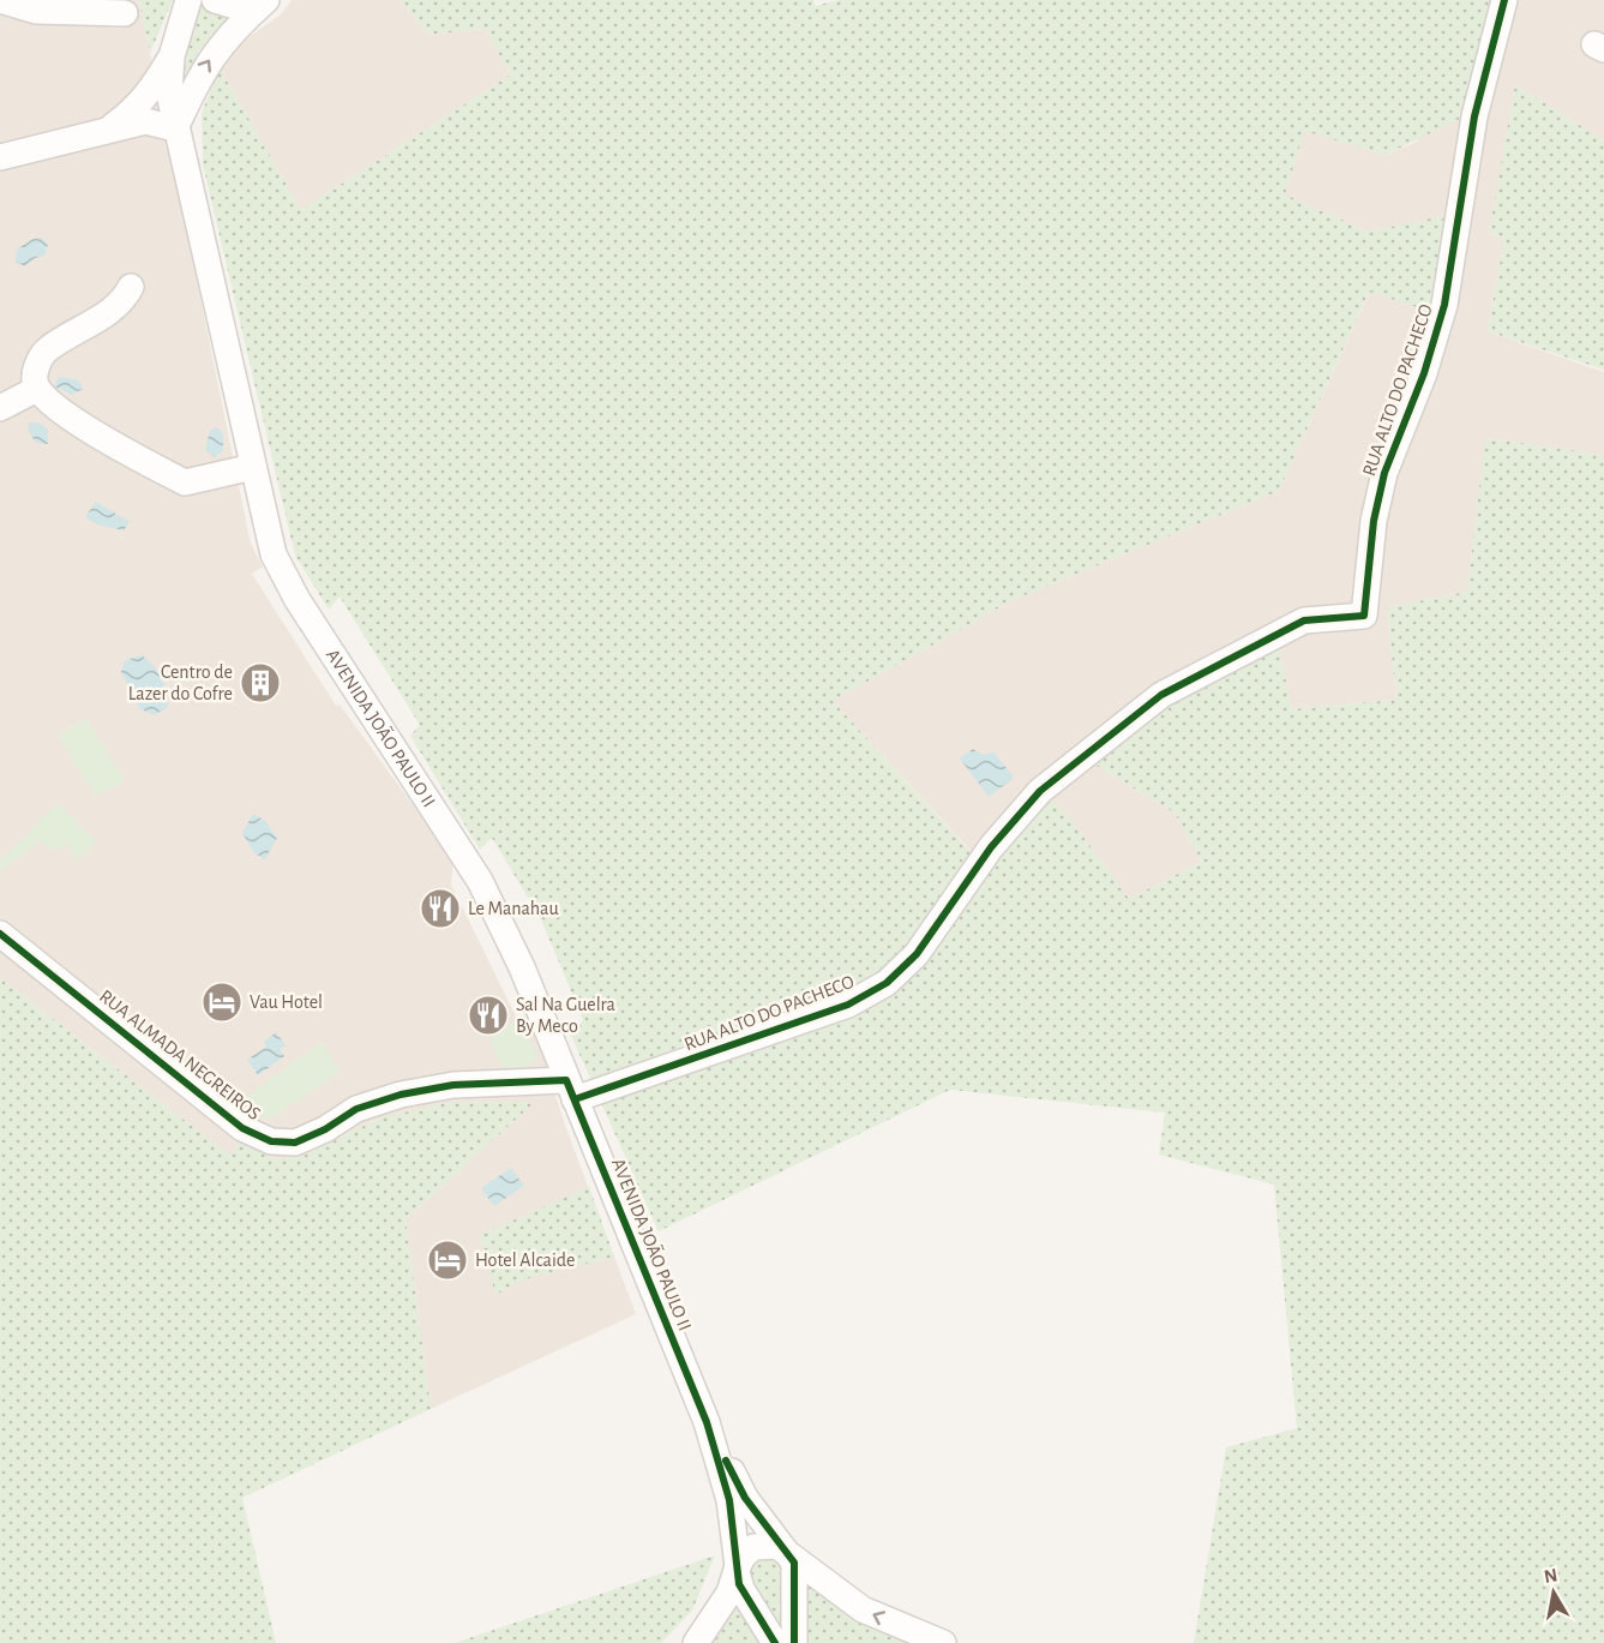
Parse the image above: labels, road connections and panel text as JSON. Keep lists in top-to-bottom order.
{
  "streets": {
    "street": ["RUA ALTO DO PACHECO", "AVENIDA JOÃO PAULO II", "RUA ALMADA NEGREIROS"]
  },
  "crossings": [
    ["RUA ALTO DO PACHECO", "AVENIDA JOÃO PAULO II"],
    ["RUA ALTO DO PACHECO", "RUA ALMADA NEGREIROS"],
    ["AVENIDA JOÃO PAULO II", "RUA ALMADA NEGREIROS"]
  ],
  "places": {
    "building": ["Centro de Lazer do Cofre"],
    "restaurant": ["Le Manahau", "Sal Na Guelra By Meco"],
    "hotel": ["Vau Hotel", "Hotel Alcaide"]
  },
  "north": "top"
}
